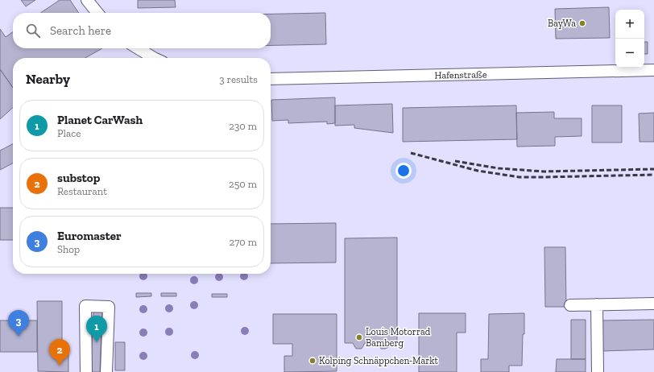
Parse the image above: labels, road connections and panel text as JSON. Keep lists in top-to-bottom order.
{
  "streets": {
    "street": ["Hafenstraße"]
  },
  "places": ["BayWa", "Louis Motorrad Bamberg", "Kolping Schnäppchen-Markt"],
  "page": {
    "map_buttons": ["+", "−"],
    "search": "Search here",
    "heading": ["Nearby", "3 results"],
    "list": [
      {
        "mark": "1",
        "name": "Planet CarWash",
        "note": "Place",
        "value": "230 m"
      },
      {
        "mark": "2",
        "name": "substop",
        "note": "Restaurant",
        "value": "250 m"
      },
      {
        "mark": "3",
        "name": "Euromaster",
        "note": "Shop",
        "value": "270 m"
      }
    ],
    "pins": ["3", "1", "2"]
  }
}
